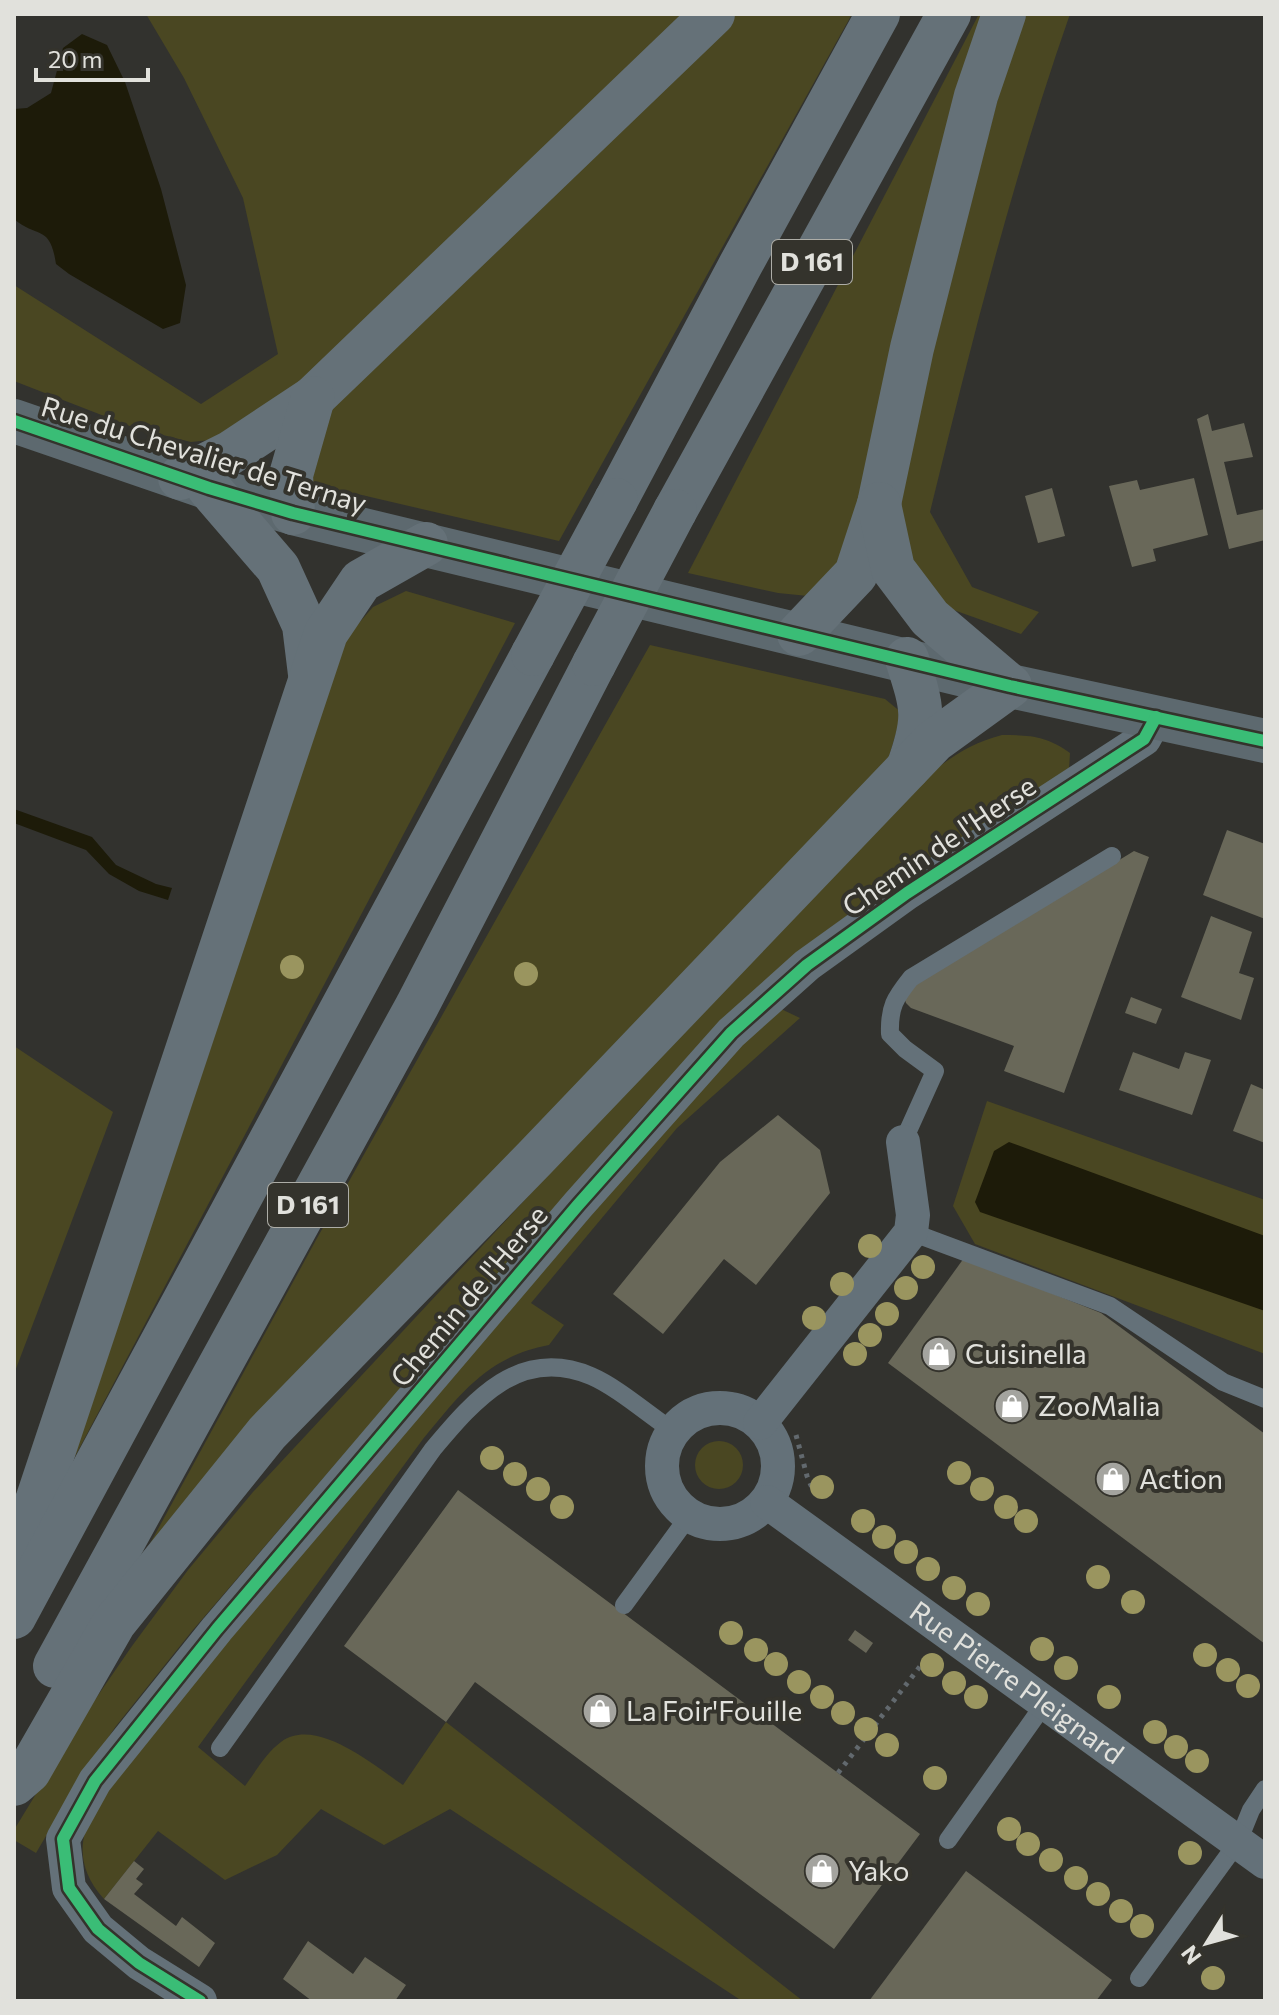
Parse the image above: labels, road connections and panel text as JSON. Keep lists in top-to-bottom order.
{
  "streets": {
    "main road": ["D 161"],
    "street": ["Rue du Chevalier de Ternay", "Chemin de l'Herse", "Rue Pierre Pleignard"]
  },
  "crossings": [
    ["Rue du Chevalier de Ternay", "Chemin de l'Herse"]
  ],
  "places": {
    "shop": [
      "Cuisinella",
      "ZooMalia",
      "Action",
      "La Foir'Fouille",
      "Yako"
    ]
  },
  "scale_bar": "20 m",
  "north": "bottom left"
}
